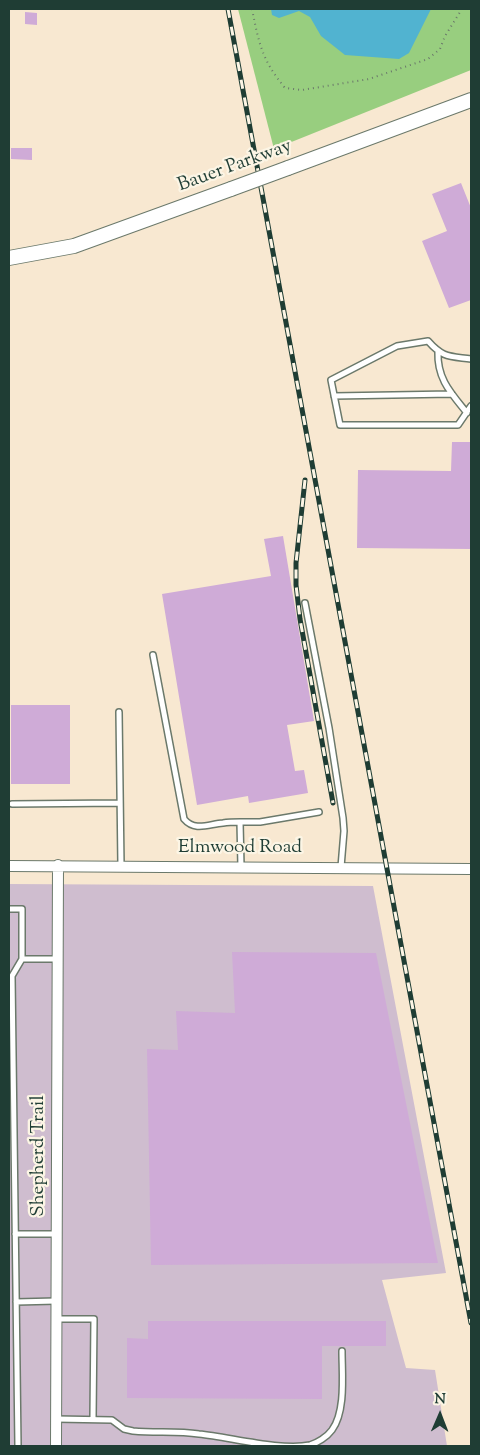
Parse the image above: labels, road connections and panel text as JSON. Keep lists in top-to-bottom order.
{
  "streets": {
    "main road": ["Bauer Parkway"],
    "street": ["Elmwood Road", "Shepherd Trail"]
  },
  "crossings": [
    ["Elmwood Road", "Shepherd Trail"]
  ],
  "north": "top"
}
